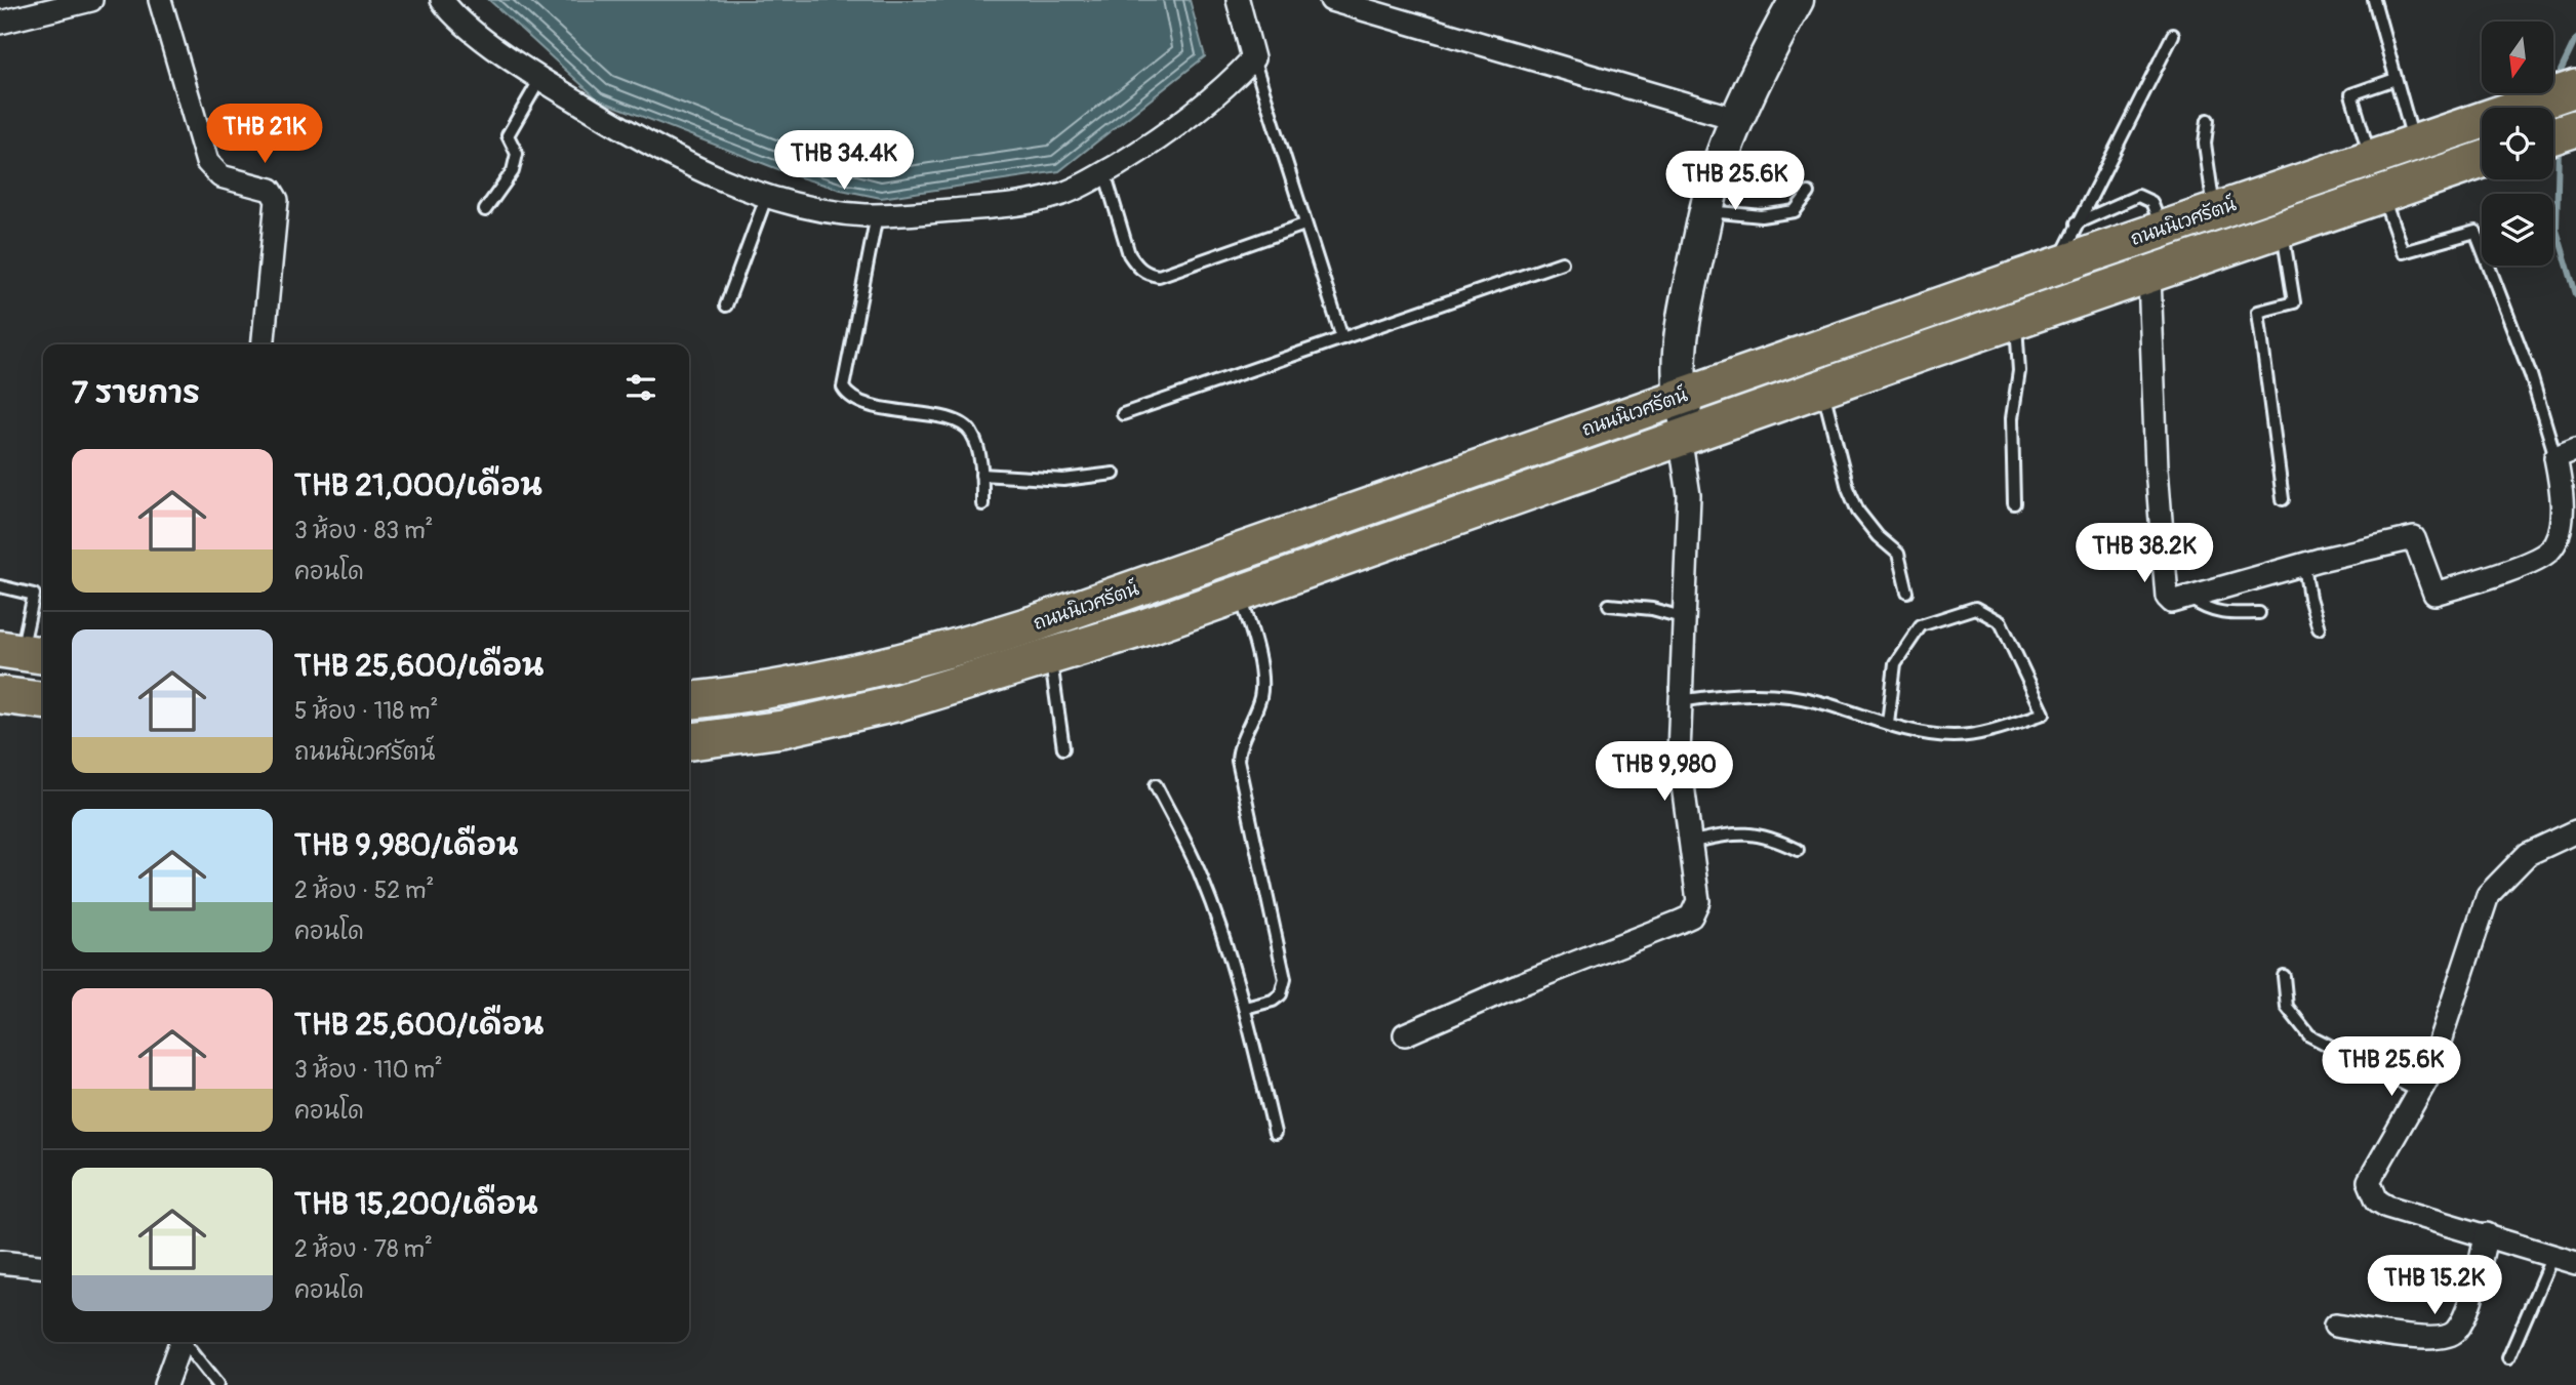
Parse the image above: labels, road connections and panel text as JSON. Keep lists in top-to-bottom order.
{
  "streets": {
    "main road": ["ถนนนิเวศรัตน์"]
  },
  "north": "bottom",
  "page": {
    "price": [
      "THB 21K",
      "THB 34.4K",
      "THB 25.6K",
      "THB 38.2K",
      "THB 9,980",
      "THB 25.6K",
      "THB 15.2K"
    ],
    "heading": "7 รายการ",
    "list": [
      {
        "name": "THB 21,000/เดือน",
        "note": "3 ห้อง · 83 m² · คอนโด"
      },
      {
        "name": "THB 25,600/เดือน",
        "note": "5 ห้อง · 118 m² · ถนนนิเวศรัตน์"
      },
      {
        "name": "THB 9,980/เดือน",
        "note": "2 ห้อง · 52 m² · คอนโด"
      },
      {
        "name": "THB 25,600/เดือน",
        "note": "3 ห้อง · 110 m² · คอนโด"
      },
      {
        "name": "THB 15,200/เดือน",
        "note": "2 ห้อง · 78 m² · คอนโด"
      }
    ]
  }
}
